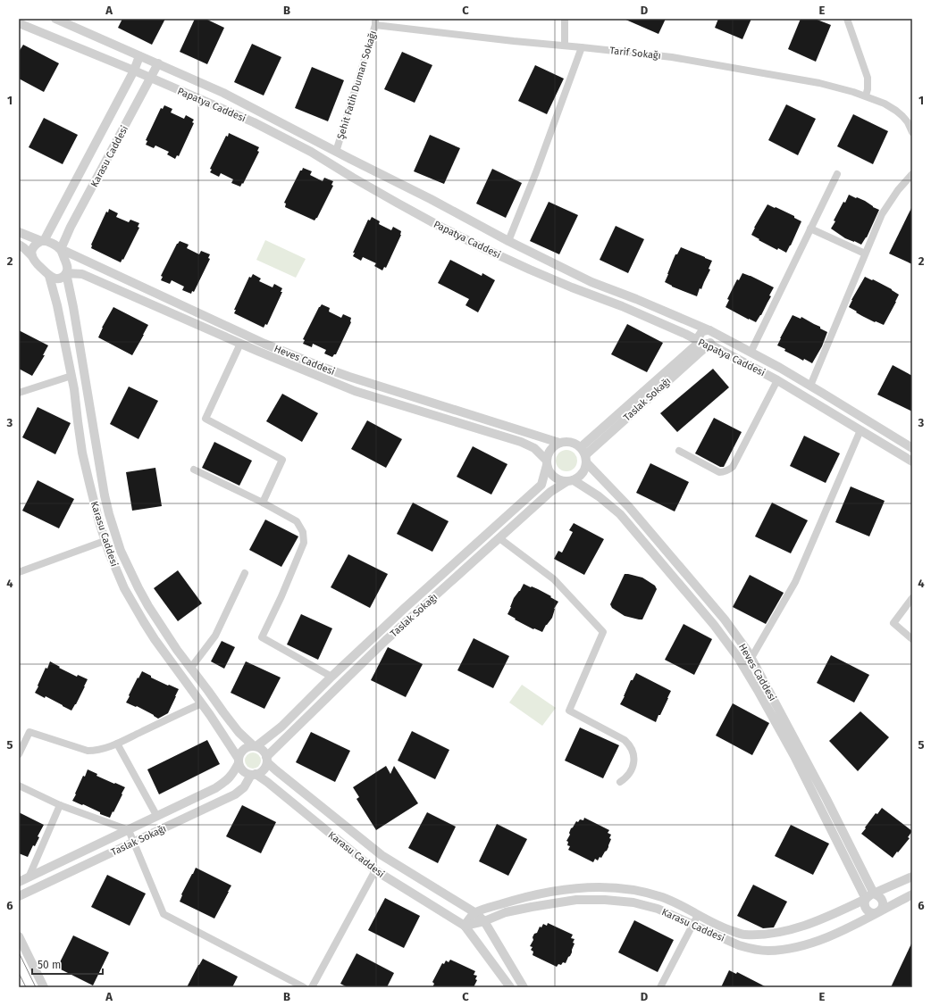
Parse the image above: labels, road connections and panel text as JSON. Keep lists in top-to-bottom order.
{
  "streets": {
    "street": [
      "Tarif Sokağı",
      "Şehit Fatih Duman Sokağı",
      "Papatya Caddesi",
      "Karasu Caddesi",
      "Heves Caddesi",
      "Taslak Sokağı"
    ]
  },
  "crossings": [
    ["Tarif Sokağı", "Şehit Fatih Duman Sokağı"],
    ["Şehit Fatih Duman Sokağı", "Papatya Caddesi"],
    ["Papatya Caddesi", "Karasu Caddesi"],
    ["Papatya Caddesi", "Taslak Sokağı"],
    ["Karasu Caddesi", "Heves Caddesi"],
    ["Karasu Caddesi", "Taslak Sokağı"],
    ["Heves Caddesi", "Taslak Sokağı"]
  ],
  "scale_bar": "50 m",
  "grid": {
    "columns": [
      "A",
      "B",
      "C",
      "D",
      "E"
    ],
    "rows": [
      "1",
      "2",
      "3",
      "4",
      "5",
      "6"
    ]
  }
}
